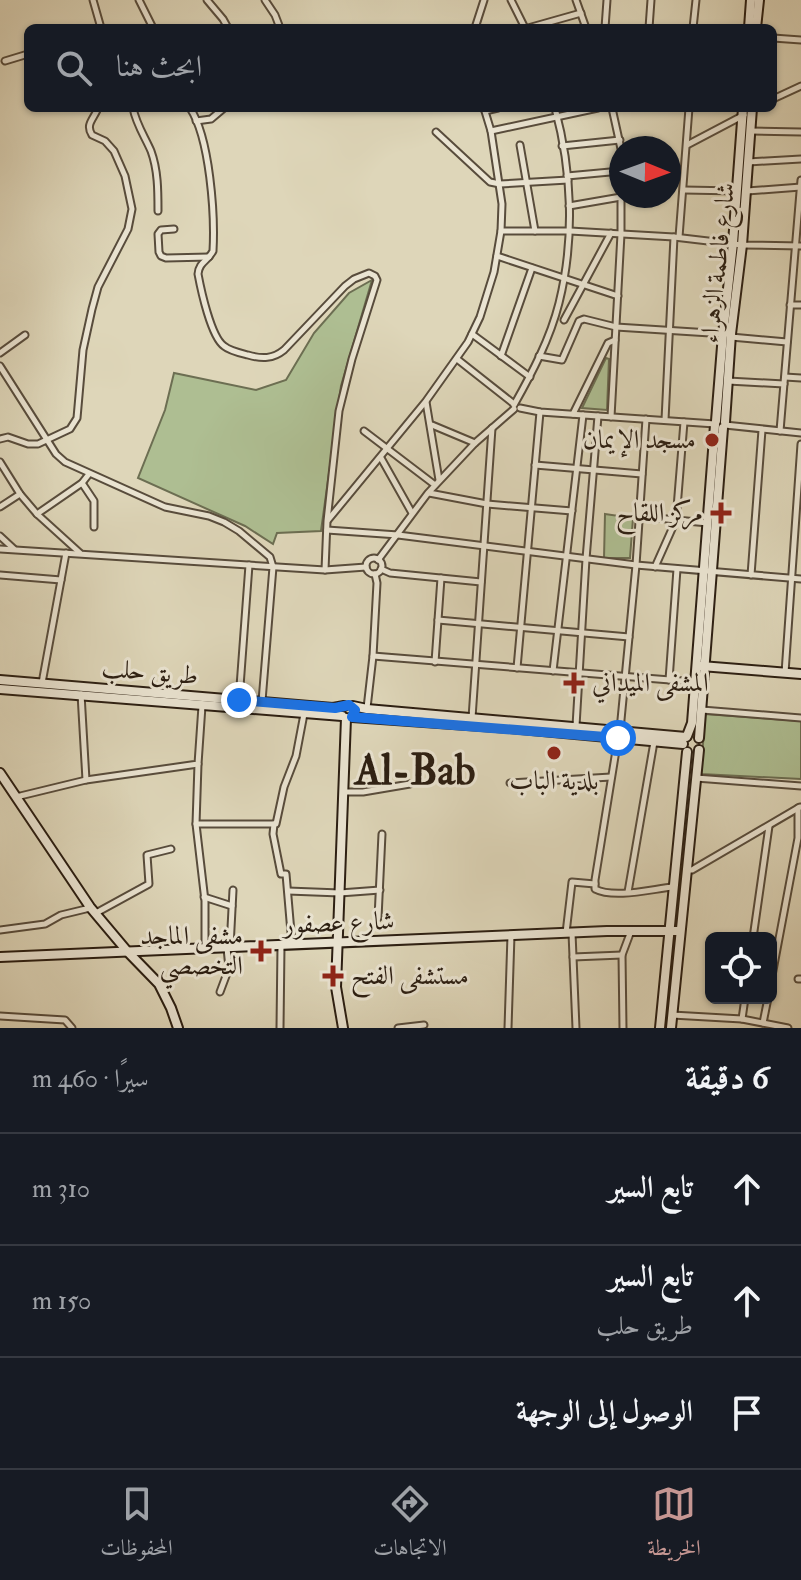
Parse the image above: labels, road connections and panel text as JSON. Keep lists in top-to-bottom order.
{
  "streets": {
    "main road": ["شارع فاطمة الزهراء", "طريق حلب", "شارع عصفور"]
  },
  "crossings": [
    ["شارع فاطمة الزهراء", "شارع عصفور"]
  ],
  "districts": ["Al-Bab"],
  "places": {
    "other": ["مسجد الإيمان", "بلدية الباب"],
    "health": [
      "مركز اللقاح",
      "المشفى الميداني",
      "مشفى الماجد التخصصي",
      "مستشفى الفتح"
    ]
  },
  "north": "right",
  "page": {
    "search": "ابحث هنا",
    "heading": ["6 دقيقة", "سيرًا · 460 m"],
    "list": [
      ["تابع السير", "310 m"],
      ["تابع السير", "طريق حلب", "150 m"],
      "الوصول إلى الوجهة"
    ],
    "nav": ["الخريطة", "الاتجاهات", "المحفوظات"]
  }
}
